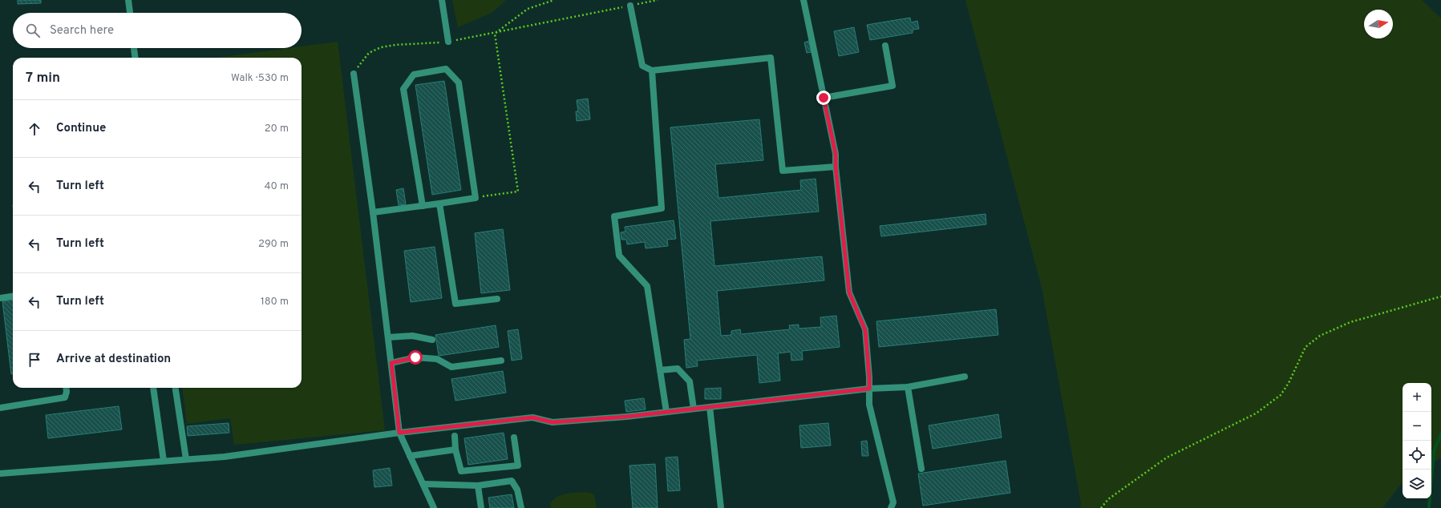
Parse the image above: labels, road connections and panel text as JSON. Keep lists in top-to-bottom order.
{
  "north": "right",
  "page": {
    "search": "Search here",
    "heading": ["7 min", "Walk · 530 m"],
    "list": [
      ["Continue", "20 m"],
      ["Turn left", "40 m"],
      ["Turn left", "290 m"],
      ["Turn left", "180 m"],
      "Arrive at destination"
    ],
    "map_buttons": ["+", "−"]
  }
}
